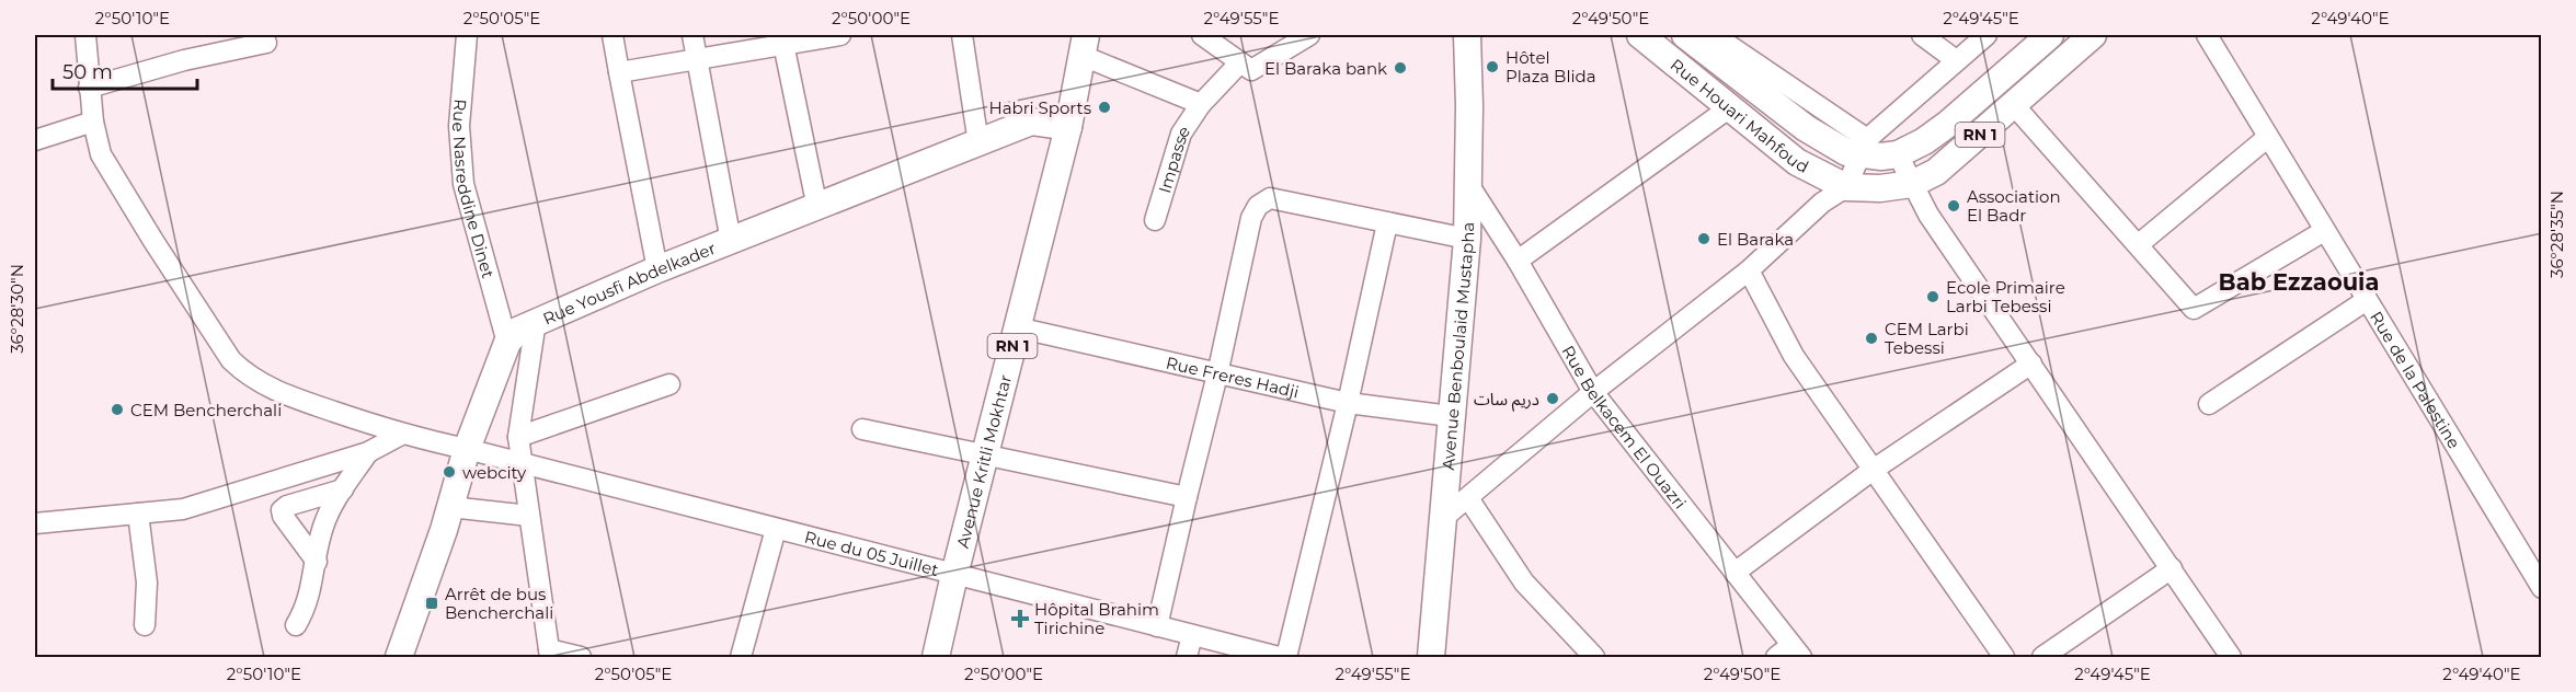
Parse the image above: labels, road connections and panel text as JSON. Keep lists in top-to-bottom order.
{
  "streets": {
    "main road": [
      "Rue Houari Mahfoud",
      "RN 1",
      "Rue Yousfi Abdelkader",
      "Avenue Benboulaid Mustapha",
      "Avenue Kritli Mokhtar"
    ],
    "street": [
      "Impasse",
      "Rue Nasreddine Dinet",
      "Rue Freres Hadji",
      "Rue de la Palestine",
      "Rue Belkacem El Ouazri",
      "Rue du 05 Juillet"
    ]
  },
  "crossings": [
    ["Rue Houari Mahfoud", "RN 1"],
    ["Rue Nasreddine Dinet", "Rue Yousfi Abdelkader"],
    ["Rue Yousfi Abdelkader", "Avenue Kritli Mokhtar"],
    ["Avenue Benboulaid Mustapha", "Rue Freres Hadji"],
    ["Avenue Benboulaid Mustapha", "Rue Belkacem El Ouazri"],
    ["Rue Freres Hadji", "Avenue Kritli Mokhtar"],
    ["Avenue Kritli Mokhtar", "Rue du 05 Juillet"]
  ],
  "districts": ["Bab Ezzaouia"],
  "places": {
    "other": [
      "Hôtel Plaza Blida",
      "El Baraka bank",
      "Habri Sports",
      "Association El Badr",
      "El Baraka",
      "Ecole Primaire Larbi Tebessi",
      "CEM Larbi Tebessi",
      "دريم سات",
      "CEM Bencherchali",
      "webcity"
    ],
    "transit": ["Arrêt de bus Bencherchali"],
    "health": ["Hôpital Brahim Tirichine"]
  },
  "scale_bar": "50 m",
  "coordinates": [
    "2°50'10\"E",
    "2°50'05\"E",
    "2°50'00\"E",
    "2°49'55\"E",
    "2°49'50\"E",
    "2°49'45\"E",
    "2°49'40\"E",
    "36°28'35\"N",
    "36°28'30\"N"
  ]
}
